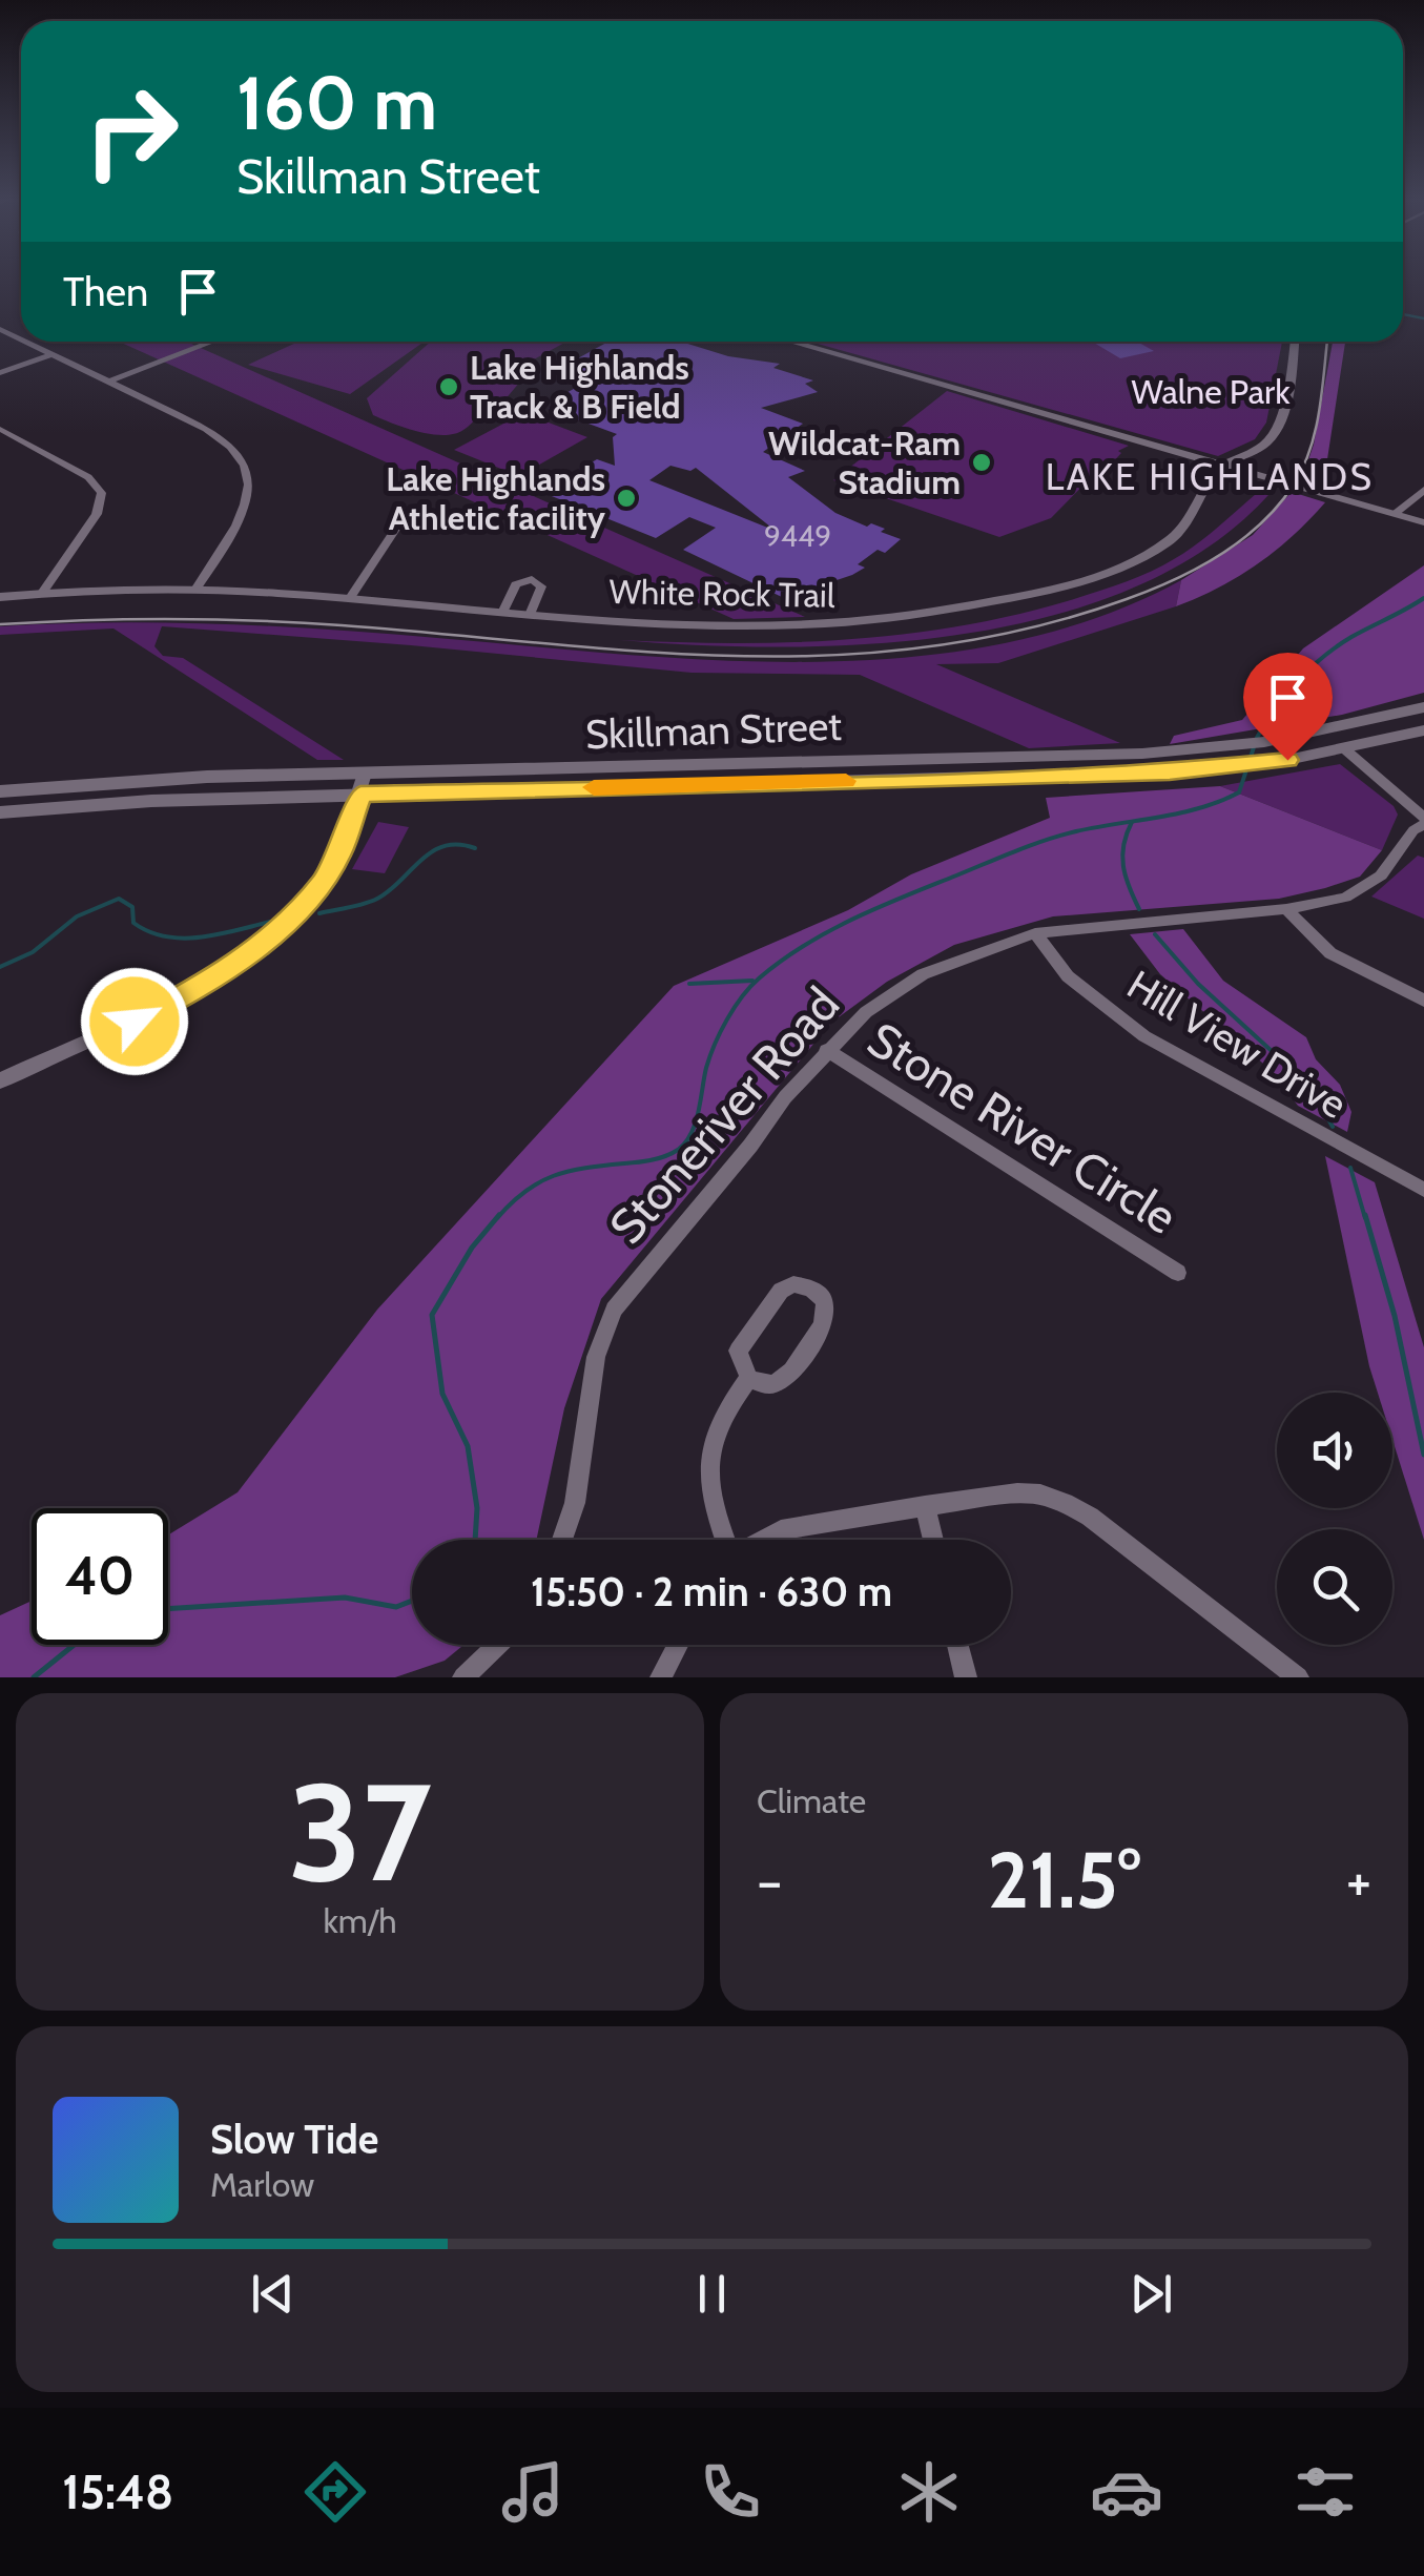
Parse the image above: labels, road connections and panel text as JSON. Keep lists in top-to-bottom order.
{
  "streets": {
    "main road": ["Skillman Street"],
    "street": [
      "White Rock Trail",
      "Hill View Drive",
      "Stoneriver Road",
      "Stone River Circle"
    ]
  },
  "crossings": [
    ["Hill View Drive", "Stoneriver Road"],
    ["Stoneriver Road", "Stone River Circle"]
  ],
  "districts": ["LAKE HIGHLANDS"],
  "parks": ["Walne Park"],
  "places": ["Lake Highlands Track & B Field", "Wildcat-Ram Stadium", "Lake Highlands Athletic facility"],
  "house_numbers": ["9449"],
  "page": {
    "turn": ["160 m", "Skillman Street"],
    "then": "Then",
    "limit": "40",
    "trip": "15:50 · 2 min · 630 m",
    "tile": [
      ["37", "km/h"],
      "Climate"
    ],
    "heat": ["−", "21.5°", "+"],
    "song": ["Slow Tide", "Marlow"],
    "tabs": "15:48"
  }
}
